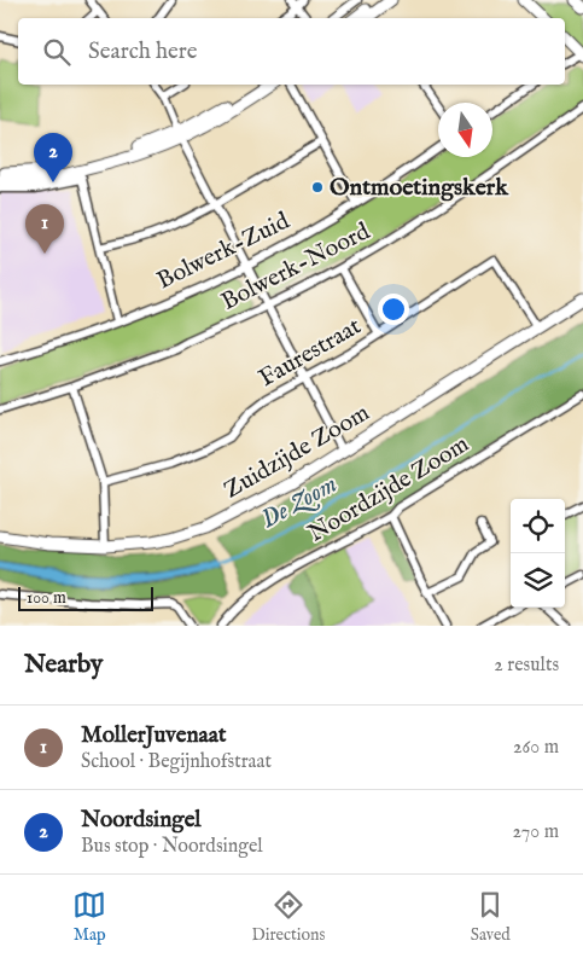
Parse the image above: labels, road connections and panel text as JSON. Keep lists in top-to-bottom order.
{
  "streets": {
    "main road": ["Zuidzijde Zoom"],
    "street": [
      "Bolwerk-Zuid",
      "Bolwerk-Noord",
      "Faurestraat",
      "Noordzijde Zoom"
    ]
  },
  "crossings": [
    ["Faurestraat", "Zuidzijde Zoom"]
  ],
  "water": ["De Zoom"],
  "places": ["Ontmoetingskerk"],
  "scale_bar": "100 m",
  "north": "bottom",
  "page": {
    "search": "Search here",
    "pins": ["2", "1"],
    "scale": "100 m",
    "heading": ["Nearby", "2 results"],
    "list": [
      {
        "mark": "1",
        "name": "MollerJuvenaat",
        "note": "School · Begijnhofstraat",
        "value": "260 m"
      },
      {
        "mark": "2",
        "name": "Noordsingel",
        "note": "Bus stop · Noordsingel",
        "value": "270 m"
      }
    ],
    "nav": ["Map", "Directions", "Saved"]
  }
}
